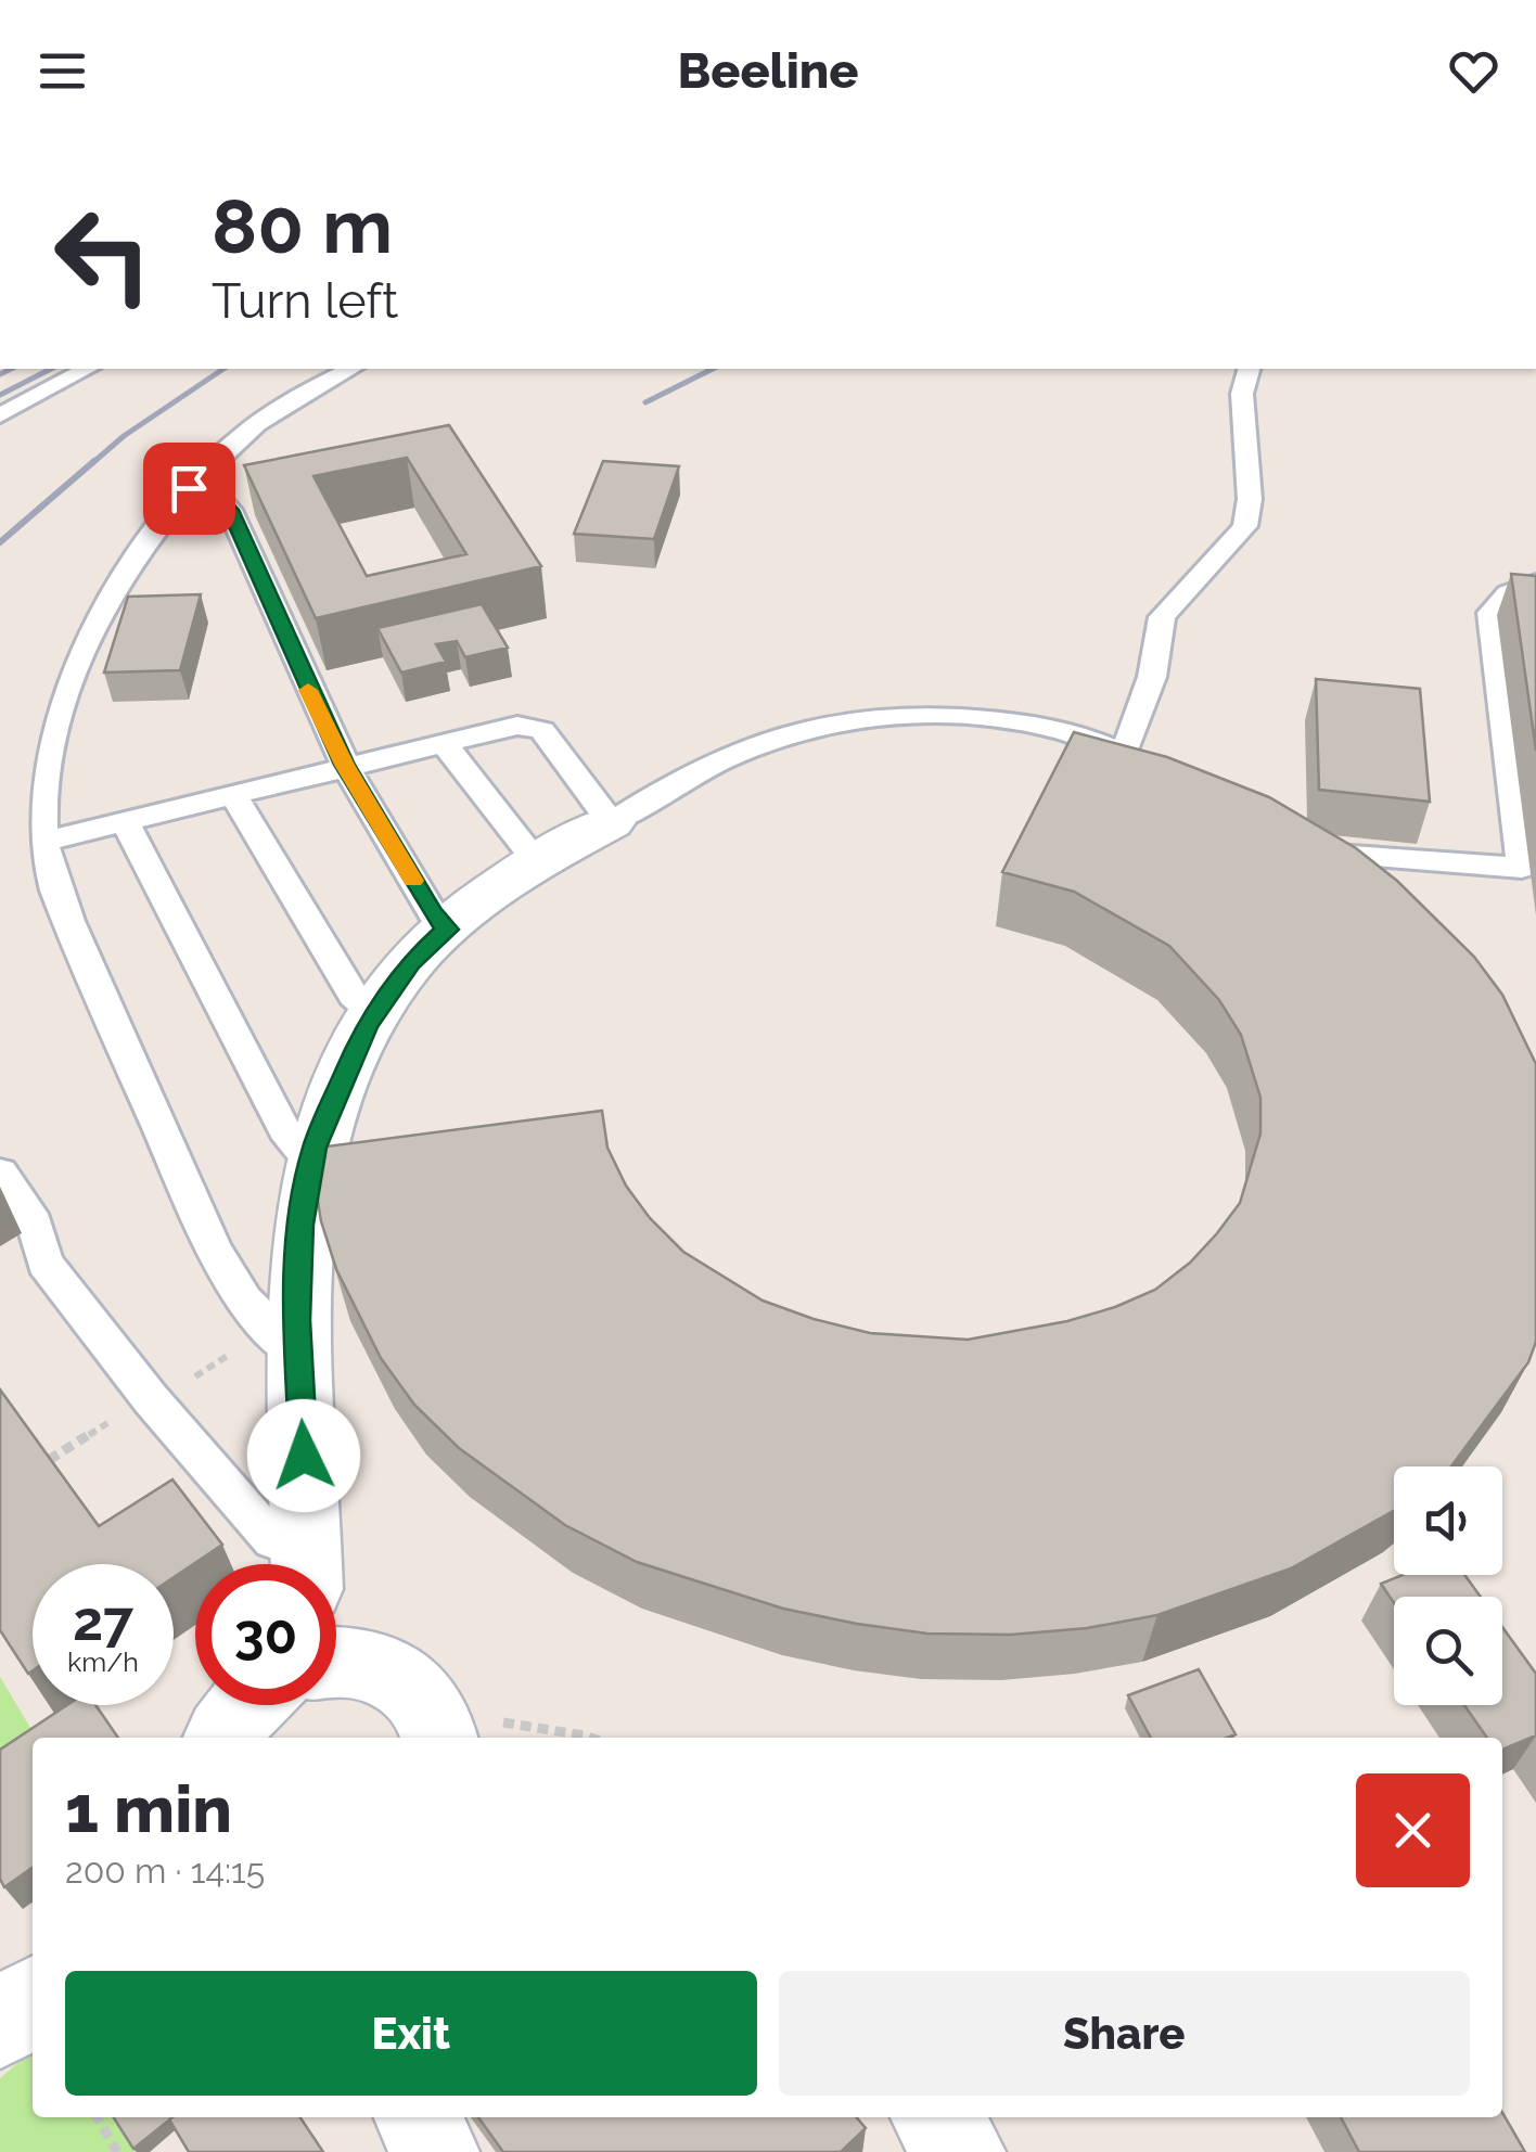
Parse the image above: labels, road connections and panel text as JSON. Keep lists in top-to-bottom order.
{
  "page": {
    "header": "Beeline",
    "turn": ["80 m", "Turn left"],
    "speed": "27 km/h",
    "limit": "30",
    "heading": ["1 min", "200 m · 14:15"],
    "buttons": ["Exit", "Share"]
  }
}
